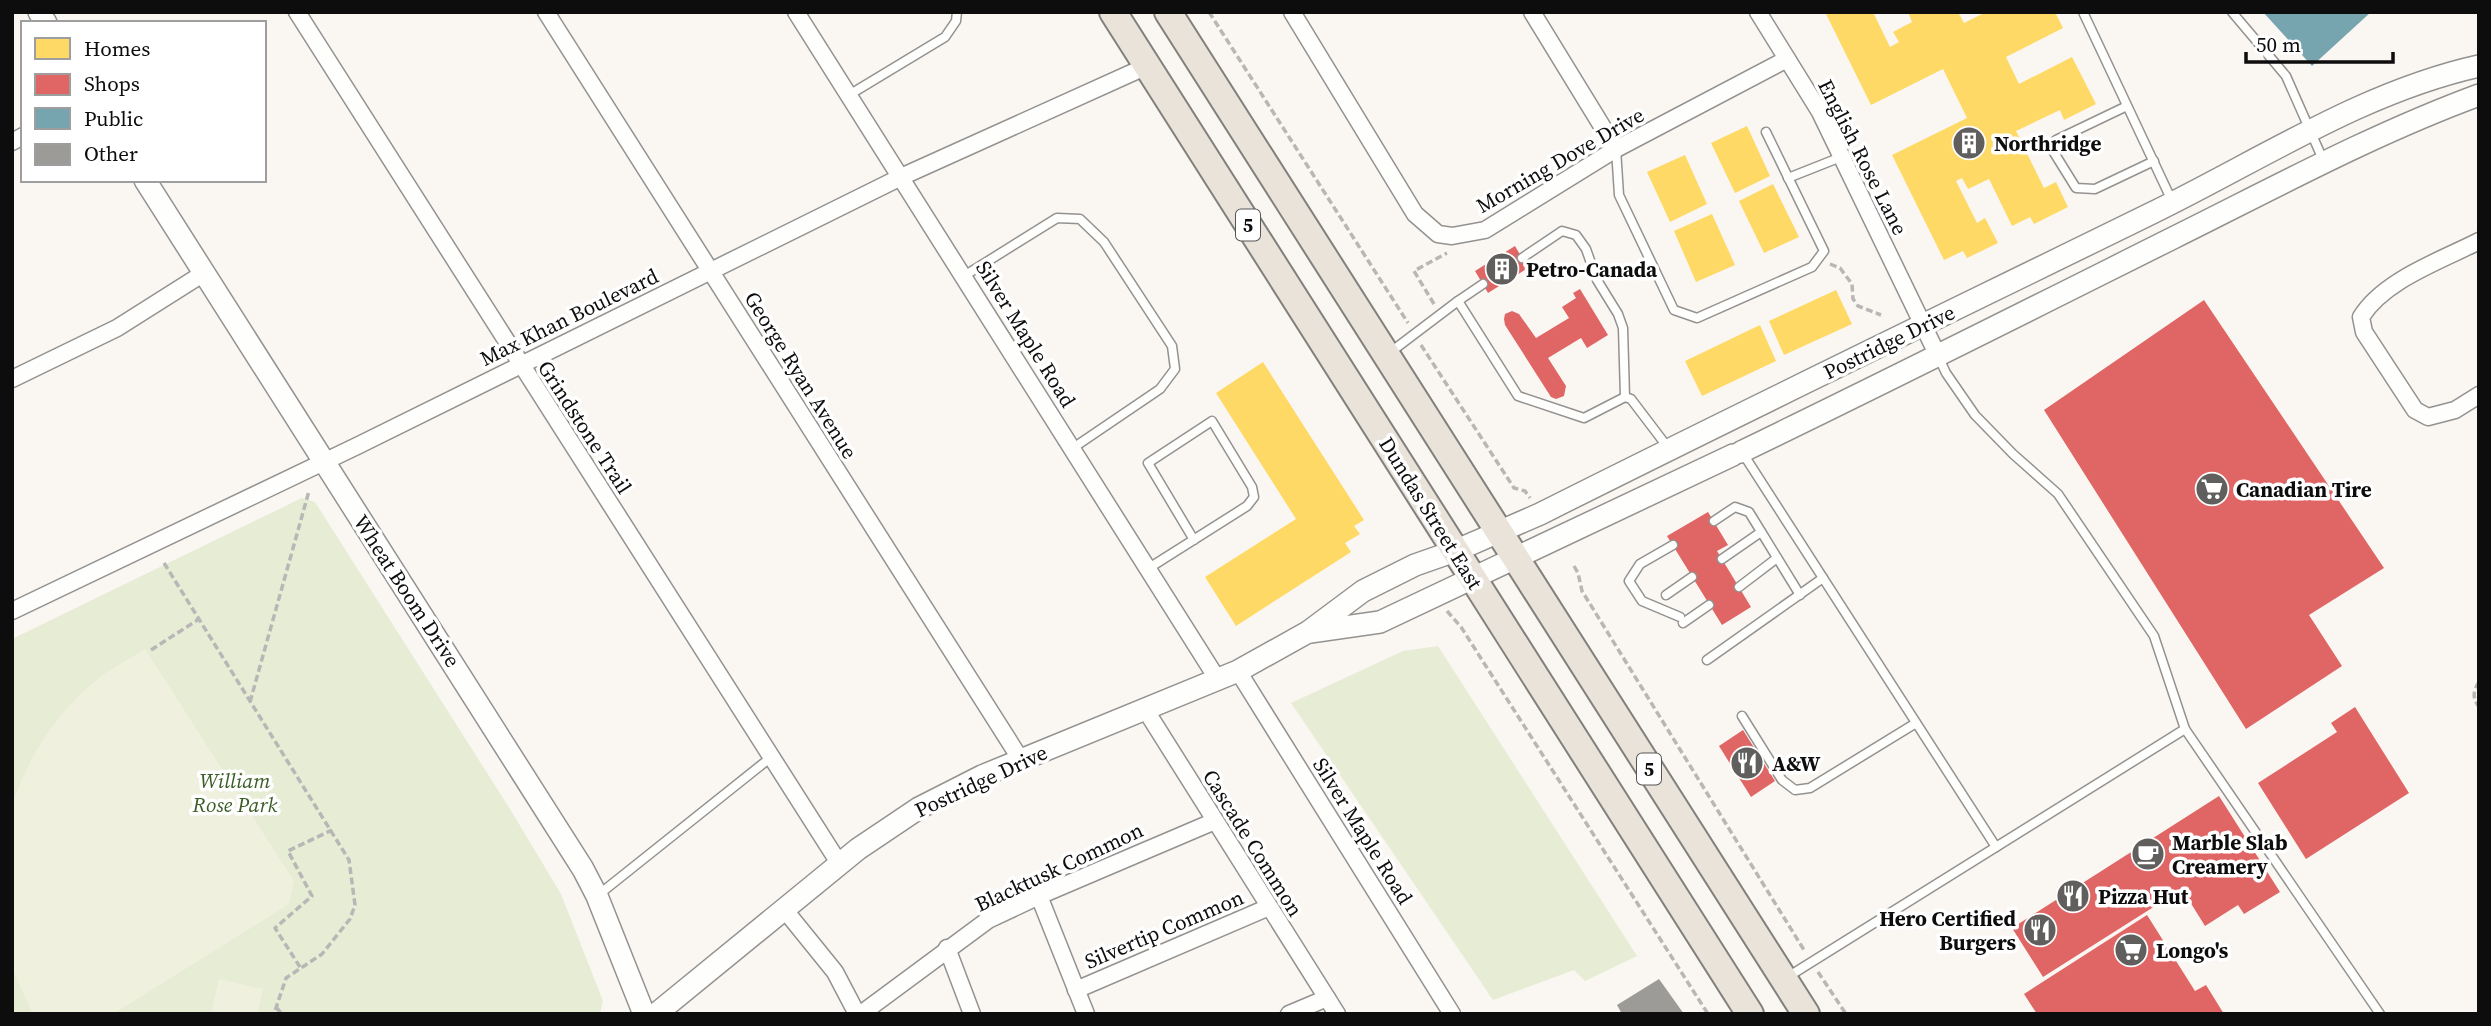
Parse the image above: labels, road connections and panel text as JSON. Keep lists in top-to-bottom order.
{
  "streets": {
    "main road": ["5", "Dundas Street East"],
    "street": [
      "English Rose Lane",
      "Morning Dove Drive",
      "Max Khan Boulevard",
      "Silver Maple Road",
      "Postridge Drive",
      "George Ryan Avenue",
      "Grindstone Trail",
      "Wheat Boom Drive",
      "Cascade Common",
      "Blacktusk Common",
      "Silvertip Common"
    ]
  },
  "crossings": [
    ["English Rose Lane", "Morning Dove Drive"],
    ["English Rose Lane", "Postridge Drive"],
    ["5", "Postridge Drive"],
    ["Max Khan Boulevard", "Silver Maple Road"],
    ["Max Khan Boulevard", "George Ryan Avenue"],
    ["Max Khan Boulevard", "Grindstone Trail"],
    ["Max Khan Boulevard", "Dundas Street East"],
    ["Max Khan Boulevard", "Wheat Boom Drive"],
    ["Silver Maple Road", "Postridge Drive"],
    ["Postridge Drive", "George Ryan Avenue"],
    ["Postridge Drive", "Grindstone Trail"],
    ["Postridge Drive", "Dundas Street East"],
    ["Postridge Drive", "Cascade Common"],
    ["Cascade Common", "Blacktusk Common"],
    ["Cascade Common", "Silvertip Common"]
  ],
  "parks": ["William Rose Park"],
  "places": {
    "building": ["Northridge", "Petro-Canada"],
    "supermarket": ["Canadian Tire", "Longo's"],
    "restaurant": ["A&W", "Pizza Hut", "Hero Certified Burgers"],
    "cafe": ["Marble Slab Creamery"]
  },
  "legend": [
    "Homes",
    "Shops",
    "Public",
    "Other"
  ],
  "scale_bar": "50 m"
}
